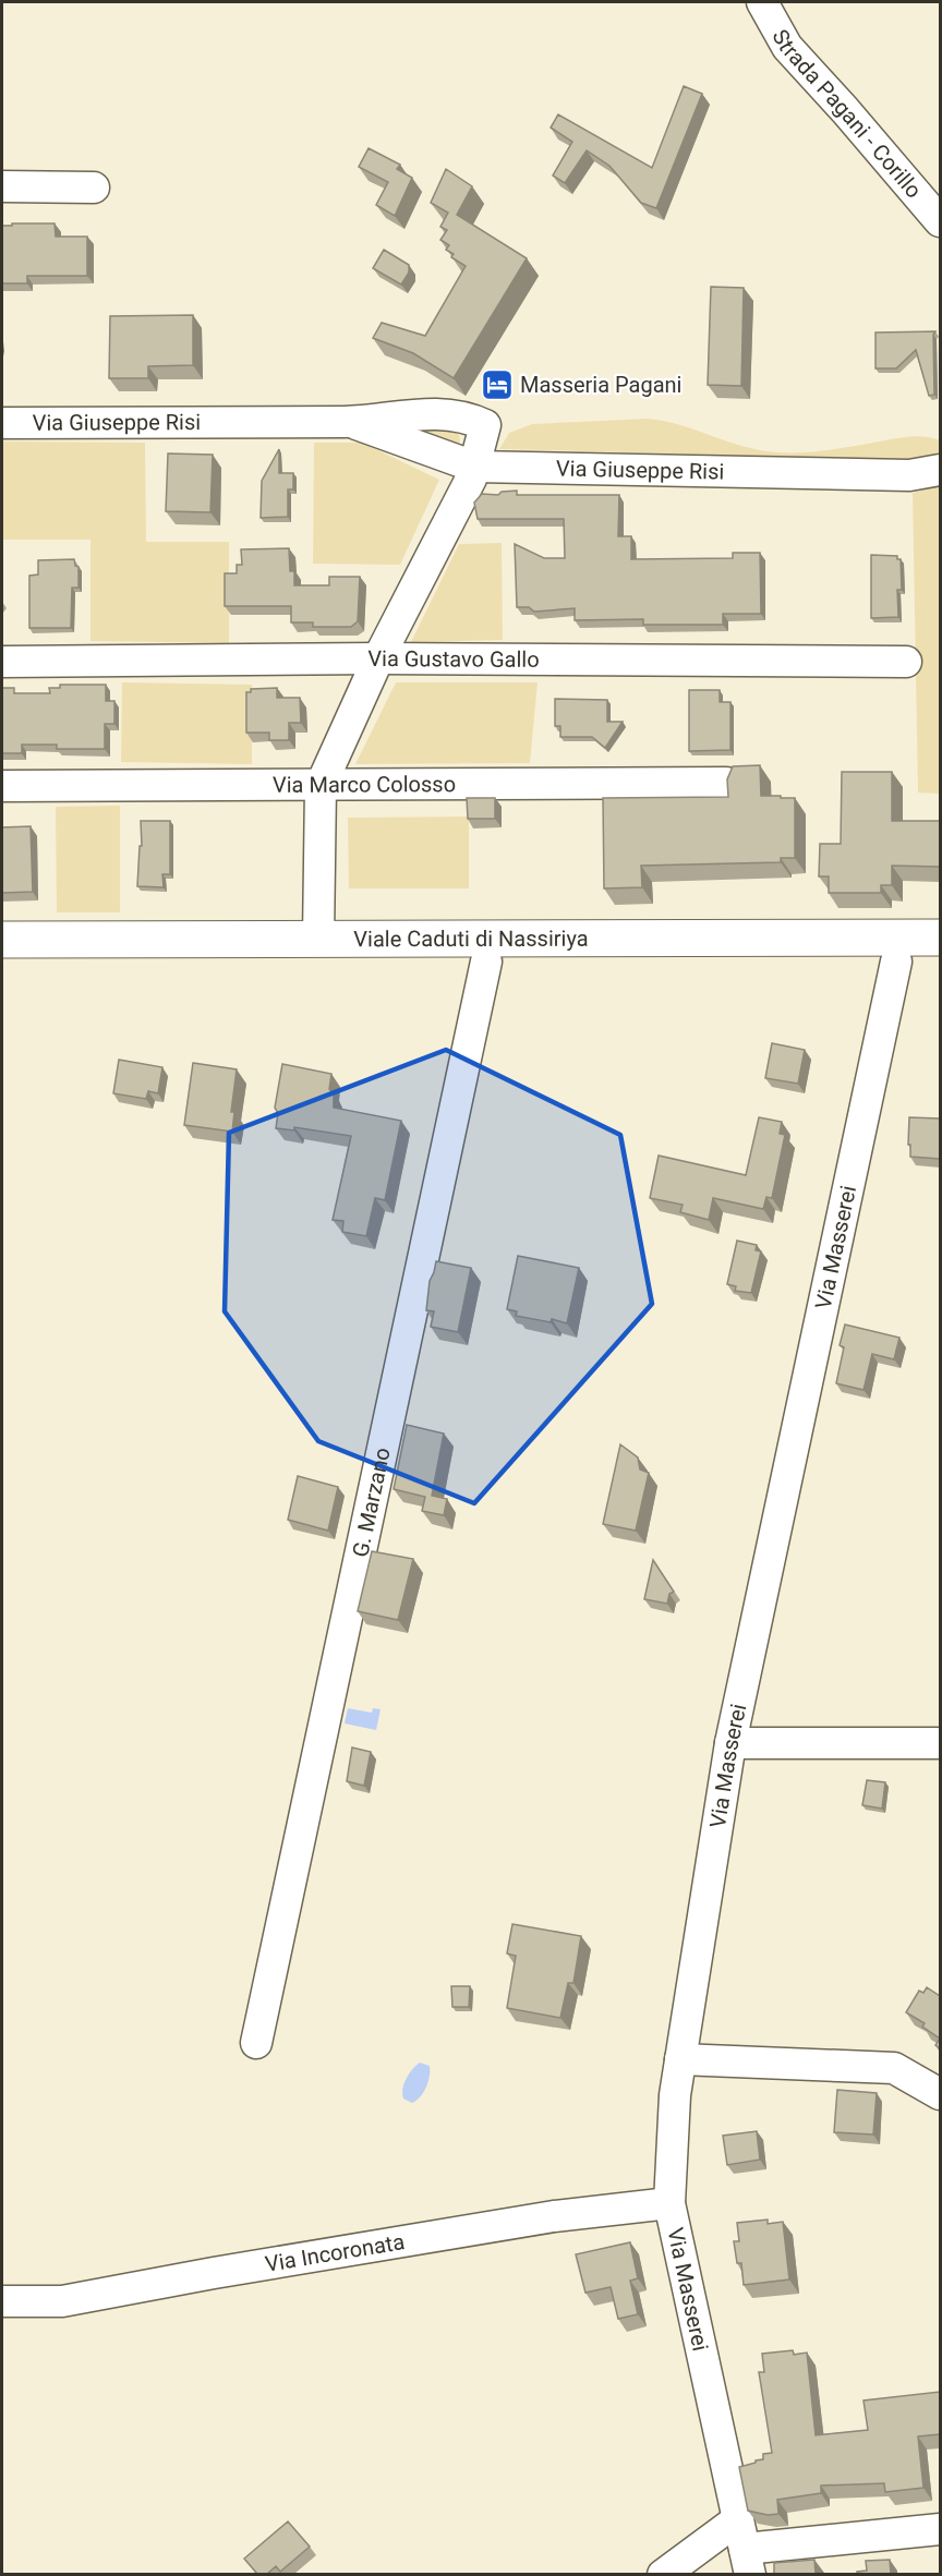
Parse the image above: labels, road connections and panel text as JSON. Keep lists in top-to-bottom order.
{
  "streets": {
    "main road": ["Viale Caduti di Nassiriya"],
    "street": [
      "Strada Pagani - Corillo",
      "Via Giuseppe Risi",
      "Via Gustavo Gallo",
      "Via Marco Colosso",
      "Via Masserei",
      "G. Marzano",
      "Via Incoronata"
    ]
  },
  "crossings": [
    ["Viale Caduti di Nassiriya", "Via Masserei"],
    ["Viale Caduti di Nassiriya", "G. Marzano"],
    ["Via Masserei", "Via Incoronata"]
  ],
  "places": {
    "hotel": ["Masseria Pagani"]
  }
}
